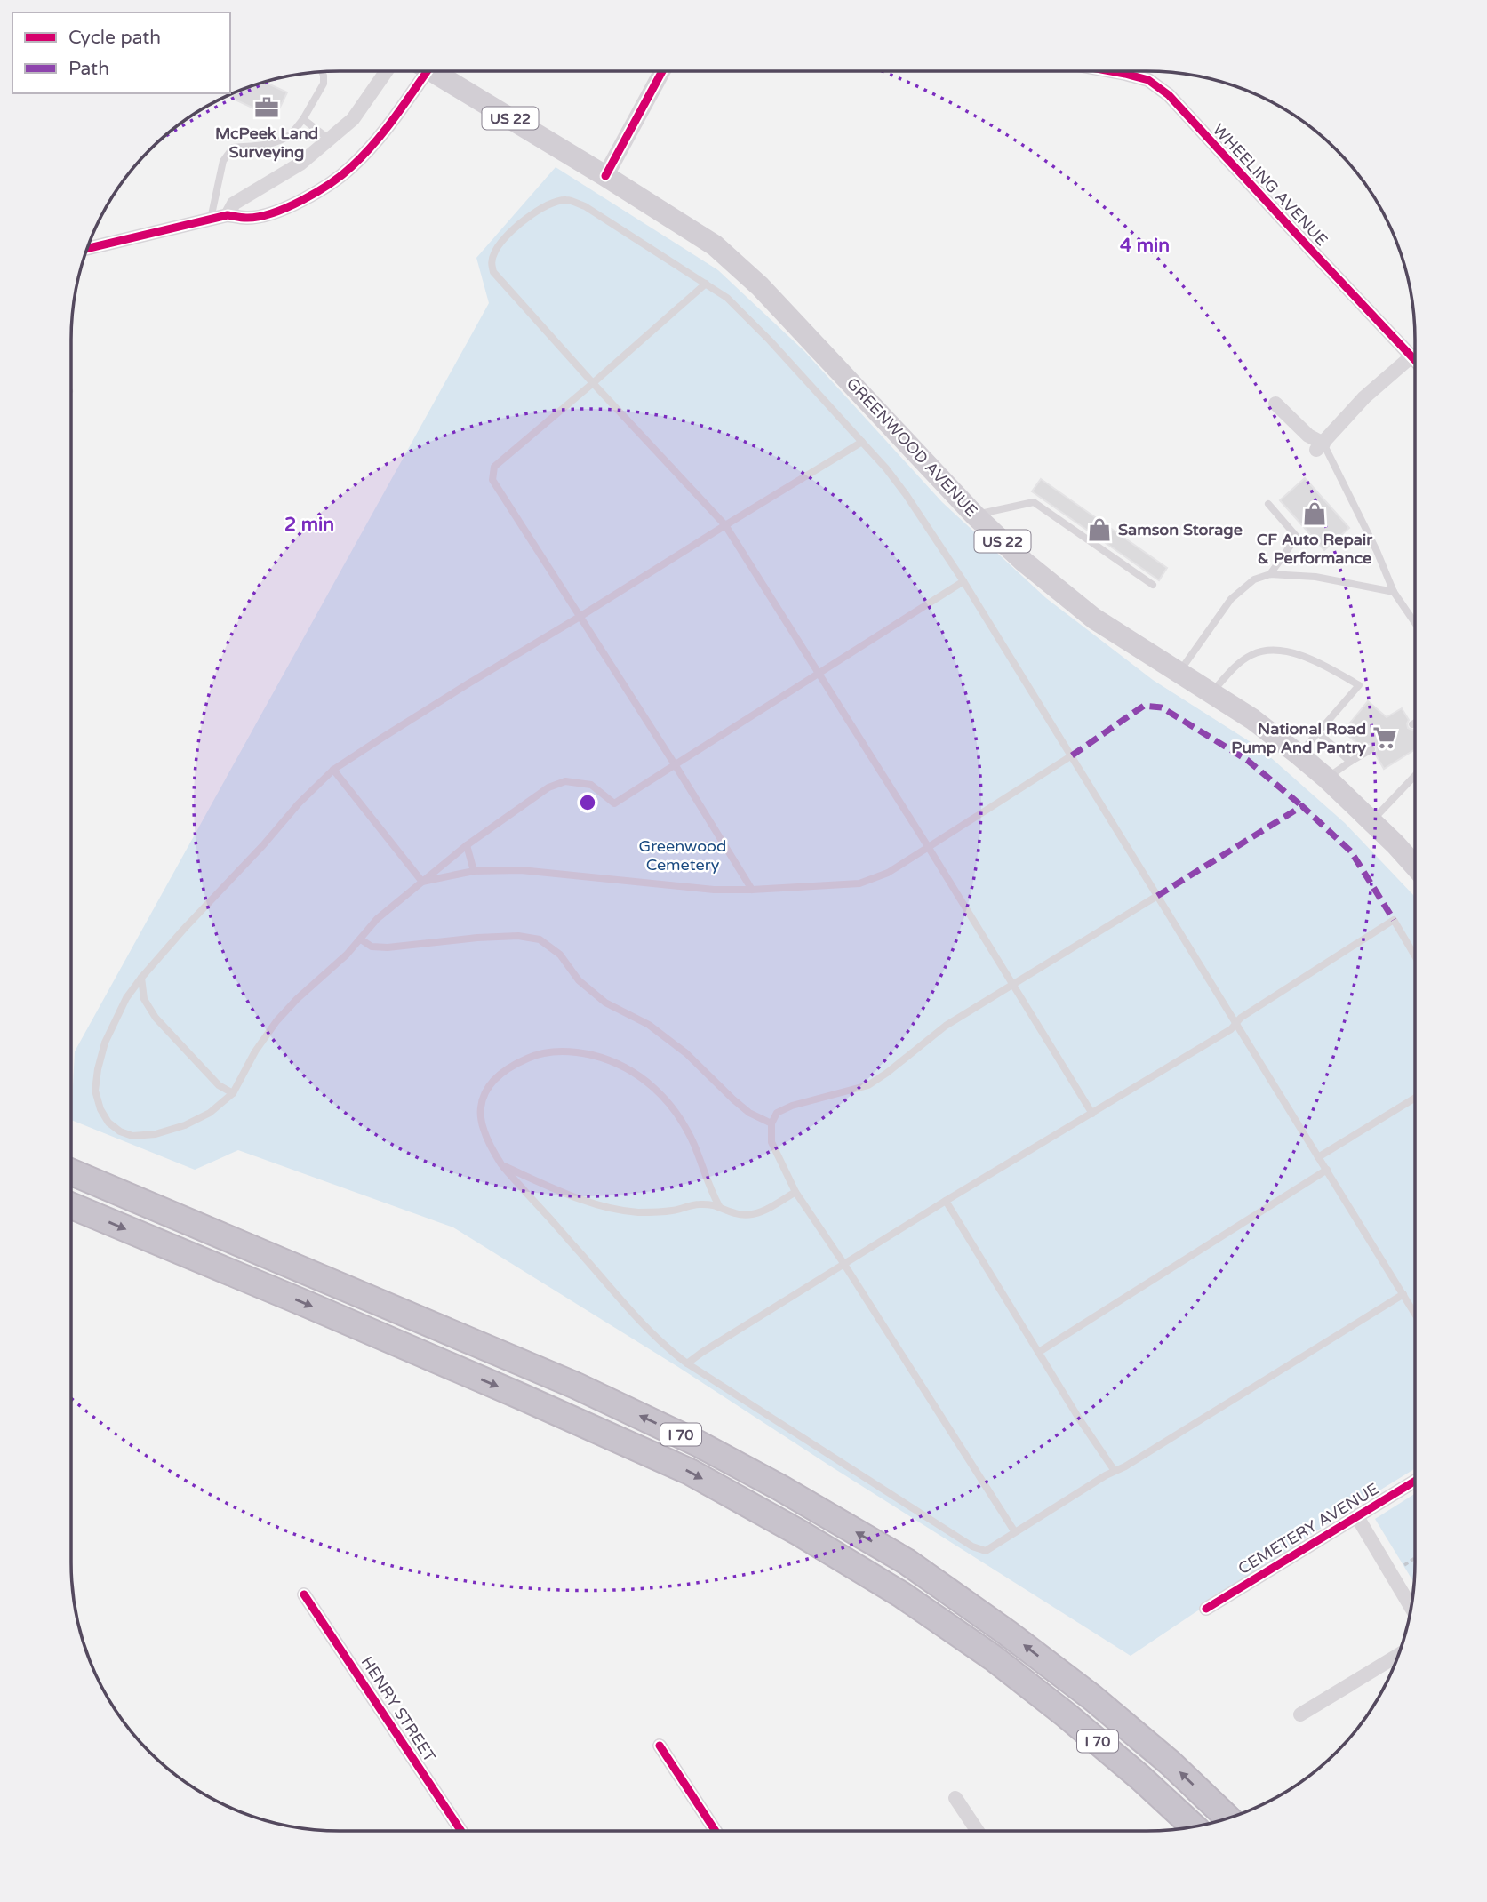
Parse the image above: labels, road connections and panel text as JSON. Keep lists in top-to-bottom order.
{
  "streets": {
    "highway": ["I 70"],
    "main road": ["US 22", "GREENWOOD AVENUE"],
    "street": ["WHEELING AVENUE", "CEMETERY AVENUE", "HENRY STREET"]
  },
  "crossings": [
    ["US 22", "GREENWOOD AVENUE"]
  ],
  "parks": ["Greenwood Cemetery"],
  "places": {
    "office": ["McPeek Land Surveying"],
    "shop": ["CF Auto Repair & Performance", "Samson Storage"],
    "supermarket": ["National Road Pump And Pantry"]
  },
  "legend": ["Cycle path", "Path"],
  "rings": ["4 min", "2 min"]
}
